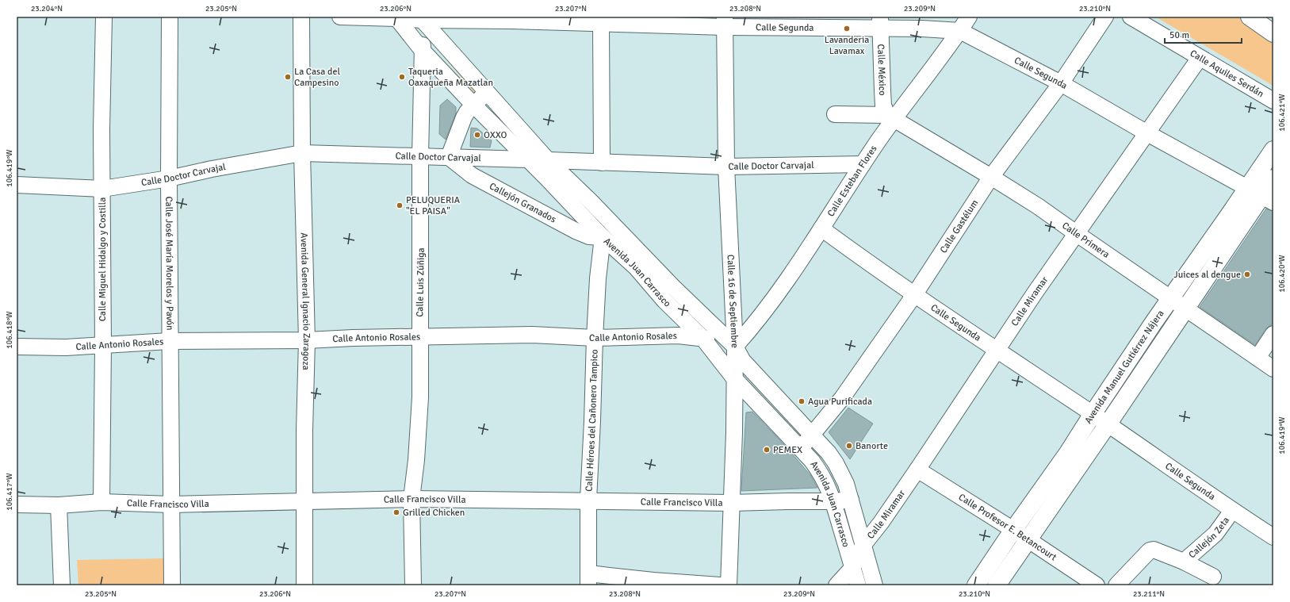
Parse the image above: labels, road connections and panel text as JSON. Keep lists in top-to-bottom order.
{
  "streets": {
    "main road": ["Avenida Manuel Gutiérrez Nájera"],
    "street": [
      "Calle Segunda",
      "Calle México",
      "Calle Aquiles Serdán",
      "Calle Doctor Carvajal",
      "Calle Esteban Flores",
      "Callejón Granados",
      "Calle Gastélum",
      "Calle Primera",
      "Calle Miguel Hidalgo y Costilla",
      "Calle José María Morelos y Pavón",
      "Avenida Juan Carrasco",
      "Calle Luis Zúñiga",
      "Avenida General Ignacio Zaragoza",
      "Calle 16 de Septiembre",
      "Calle Miramar",
      "Calle Antonio Rosales",
      "Calle Héroes del Cañonero Tampico",
      "Calle Francisco Villa",
      "Calle Profesor E. Betancourt",
      "Callejón Zeta"
    ]
  },
  "crossings": [
    ["Calle Segunda", "Calle México"],
    ["Calle Segunda", "Calle Esteban Flores"],
    ["Calle Segunda", "Calle Gastélum"],
    ["Calle Segunda", "Avenida Juan Carrasco"],
    ["Calle Segunda", "Calle Luis Zúñiga"],
    ["Calle Segunda", "Calle 16 de Septiembre"],
    ["Calle Segunda", "Calle Miramar"],
    ["Calle Segunda", "Avenida Manuel Gutiérrez Nájera"],
    ["Calle Segunda", "Callejón Zeta"],
    ["Calle México", "Calle Esteban Flores"],
    ["Calle México", "Calle Primera"],
    ["Calle Aquiles Serdán", "Calle Miramar"],
    ["Calle Doctor Carvajal", "Calle Esteban Flores"],
    ["Calle Doctor Carvajal", "Callejón Granados"],
    ["Calle Doctor Carvajal", "Calle Miguel Hidalgo y Costilla"],
    ["Calle Doctor Carvajal", "Calle José María Morelos y Pavón"],
    ["Calle Doctor Carvajal", "Avenida Juan Carrasco"],
    ["Calle Doctor Carvajal", "Calle Luis Zúñiga"],
    ["Calle Doctor Carvajal", "Avenida General Ignacio Zaragoza"],
    ["Calle Doctor Carvajal", "Calle 16 de Septiembre"],
    ["Calle Esteban Flores", "Calle Primera"],
    ["Calle Esteban Flores", "Avenida Juan Carrasco"],
    ["Calle Esteban Flores", "Calle 16 de Septiembre"],
    ["Calle Esteban Flores", "Calle Antonio Rosales"],
    ["Callejón Granados", "Avenida Juan Carrasco"],
    ["Callejón Granados", "Calle Héroes del Cañonero Tampico"],
    ["Calle Gastélum", "Calle Primera"],
    ["Calle Gastélum", "Avenida Juan Carrasco"],
    ["Calle Primera", "Calle Miramar"],
    ["Calle Primera", "Avenida Manuel Gutiérrez Nájera"],
    ["Calle Miguel Hidalgo y Costilla", "Calle Antonio Rosales"],
    ["Calle Miguel Hidalgo y Costilla", "Calle Francisco Villa"],
    ["Calle José María Morelos y Pavón", "Calle Antonio Rosales"],
    ["Calle José María Morelos y Pavón", "Calle Francisco Villa"],
    ["Avenida Juan Carrasco", "Calle Luis Zúñiga"],
    ["Avenida Juan Carrasco", "Calle 16 de Septiembre"],
    ["Avenida Juan Carrasco", "Calle Miramar"],
    ["Avenida Juan Carrasco", "Calle Antonio Rosales"],
    ["Avenida Juan Carrasco", "Calle Héroes del Cañonero Tampico"],
    ["Avenida Juan Carrasco", "Calle Francisco Villa"],
    ["Calle Luis Zúñiga", "Calle Antonio Rosales"],
    ["Calle Luis Zúñiga", "Calle Francisco Villa"],
    ["Avenida General Ignacio Zaragoza", "Calle Antonio Rosales"],
    ["Avenida General Ignacio Zaragoza", "Calle Francisco Villa"],
    ["Calle 16 de Septiembre", "Calle Antonio Rosales"],
    ["Calle 16 de Septiembre", "Calle Francisco Villa"],
    ["Calle Miramar", "Calle Profesor E. Betancourt"],
    ["Calle Antonio Rosales", "Calle Héroes del Cañonero Tampico"],
    ["Avenida Manuel Gutiérrez Nájera", "Calle Profesor E. Betancourt"],
    ["Calle Héroes del Cañonero Tampico", "Calle Francisco Villa"]
  ],
  "places": [
    "Lavanderia Lavamax",
    "La Casa del Campesino",
    "Taqueria Oaxaqueña Mazatlan",
    "OXXO",
    "PELUQUERIA \"EL PAISA\"",
    "Juices al dengue",
    "Agua Purificada",
    "Banorte",
    "PEMEX",
    "Grilled Chicken"
  ],
  "scale_bar": "50 m",
  "coordinates": [
    "23.204°N",
    "23.205°N",
    "23.206°N",
    "23.207°N",
    "23.208°N",
    "23.209°N",
    "23.210°N",
    "106.421°W",
    "106.419°W",
    "106.420°W",
    "106.418°W",
    "106.417°W",
    "23.211°N"
  ]
}
